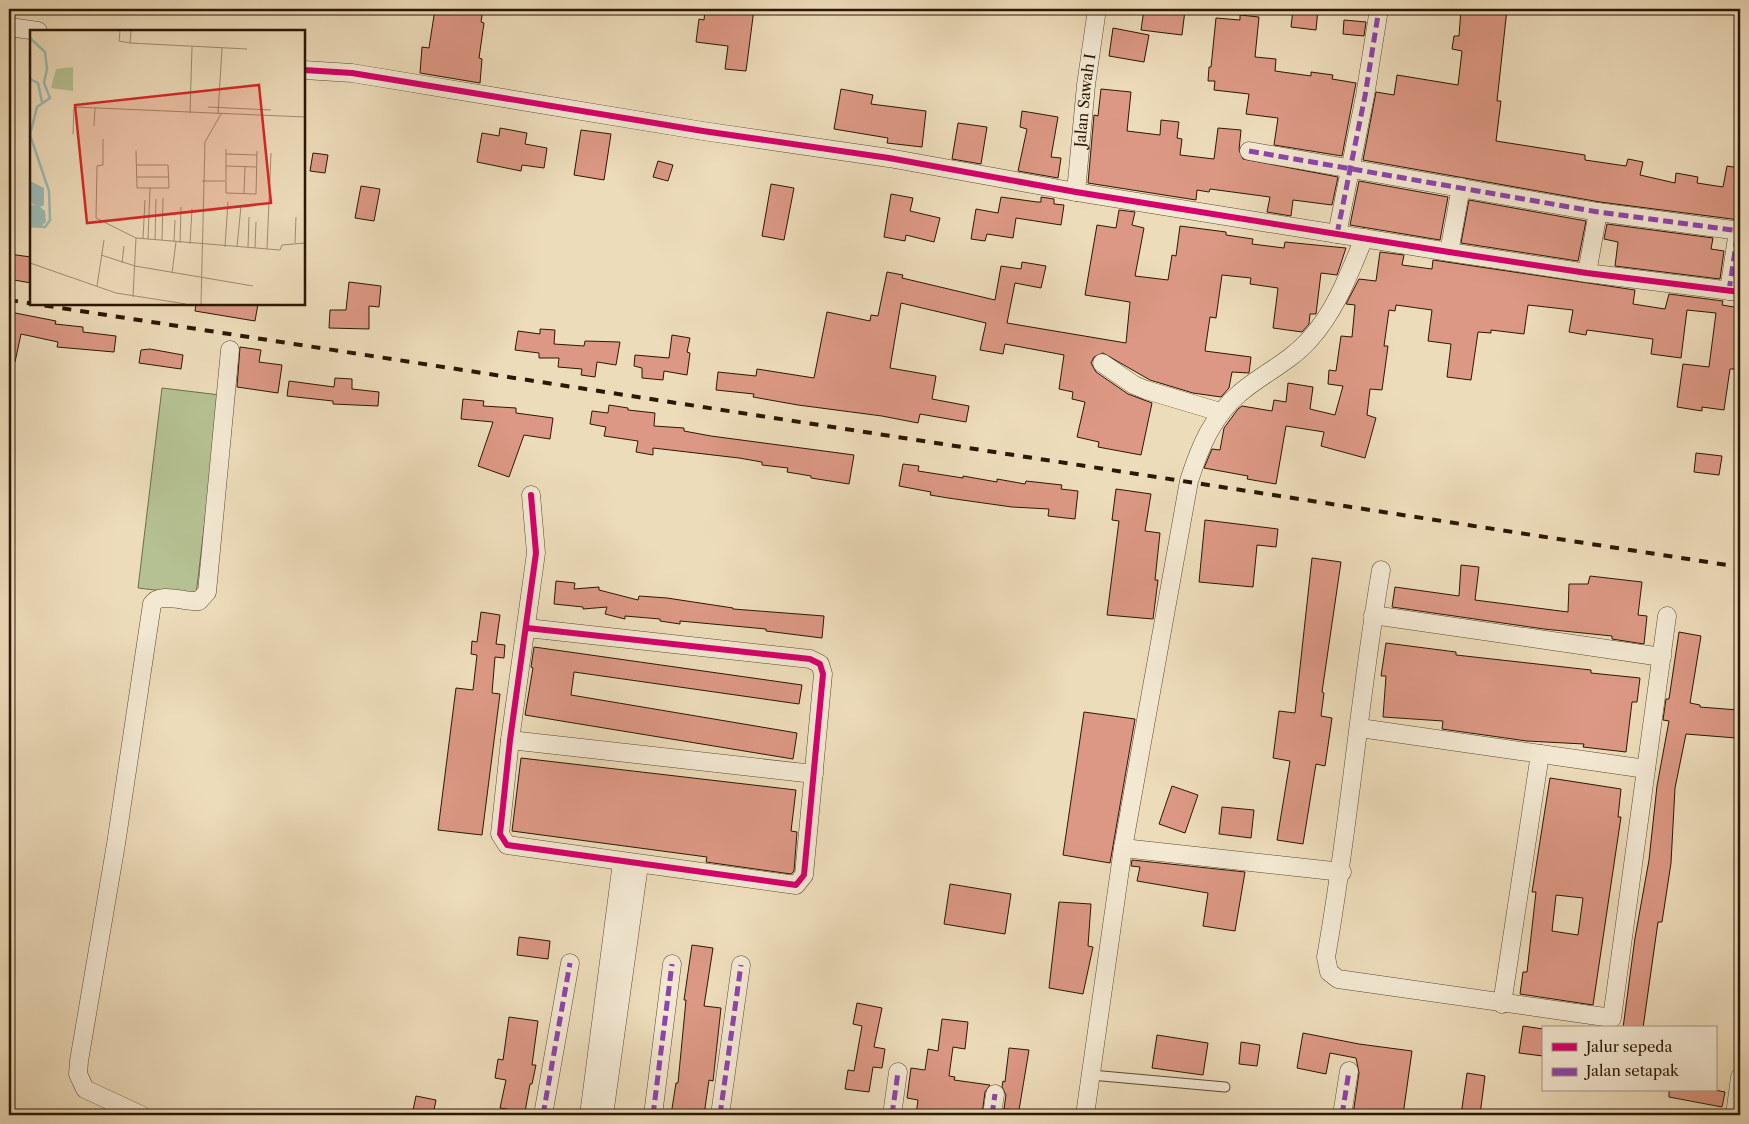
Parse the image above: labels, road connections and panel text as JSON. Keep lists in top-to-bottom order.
{
  "streets": {
    "street": ["Jalan Sawah I"]
  },
  "legend": ["Jalur sepeda", "Jalan setapak"]
}
